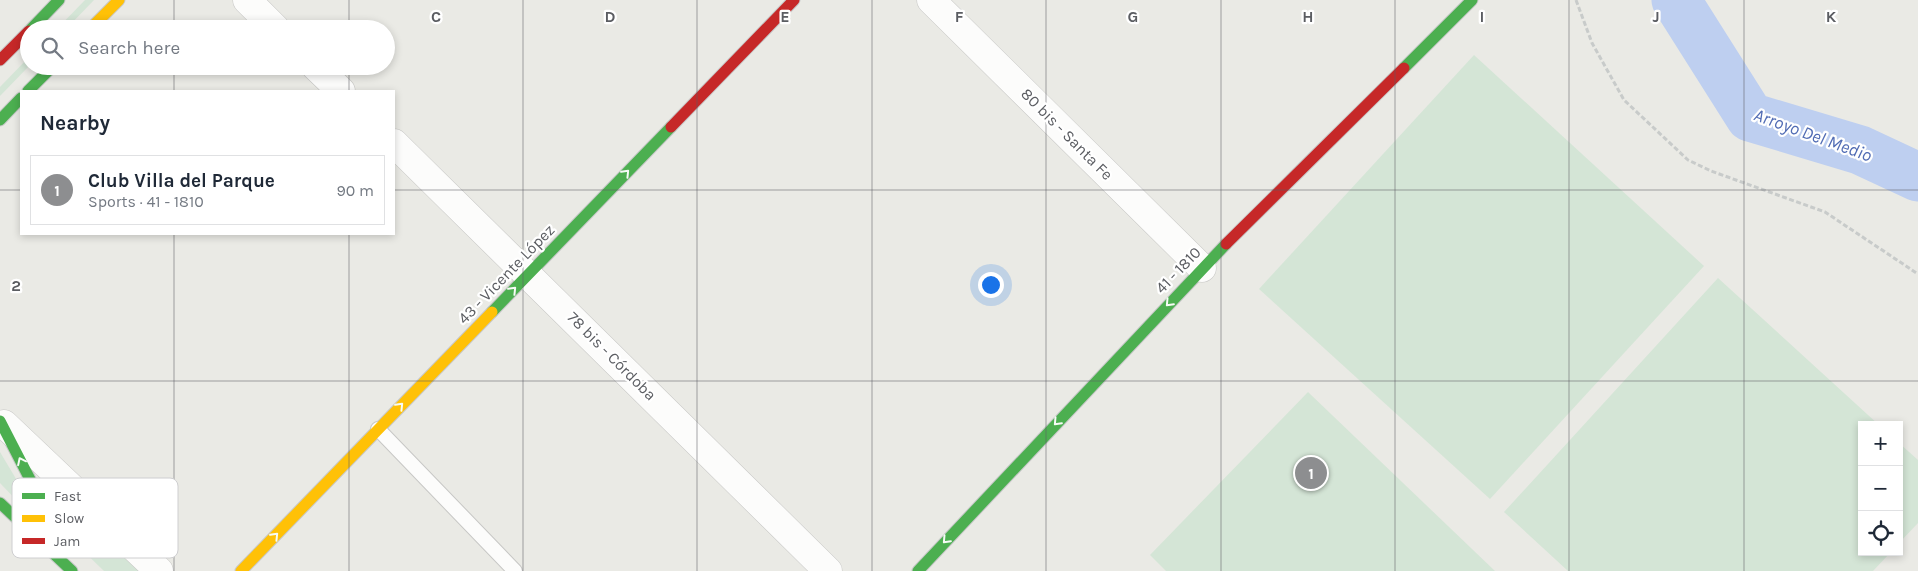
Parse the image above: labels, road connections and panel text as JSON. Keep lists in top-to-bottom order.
{
  "streets": {
    "main road": ["41 - 1810", "43 - Vicente López"],
    "street": ["80 bis - Santa Fe", "78 bis - Córdoba"]
  },
  "crossings": [
    ["80 bis - Santa Fe", "41 - 1810"],
    ["43 - Vicente López", "78 bis - Córdoba"]
  ],
  "one_way": ["41 - 1810", "43 - Vicente López"],
  "water": ["Arroyo Del Medio"],
  "legend": ["Fast", "Slow", "Jam"],
  "page": {
    "search": "Search here",
    "heading": "Nearby",
    "list": [
      {
        "mark": "1",
        "name": "Club Villa del Parque",
        "note": "Sports · 41 - 1810",
        "value": "90 m"
      }
    ],
    "map_buttons": ["+", "−"],
    "pins": "1"
  },
  "grid": {
    "columns": [
      "C",
      "D",
      "E",
      "F",
      "G",
      "H",
      "I",
      "J",
      "K"
    ],
    "rows": ["2"]
  }
}
